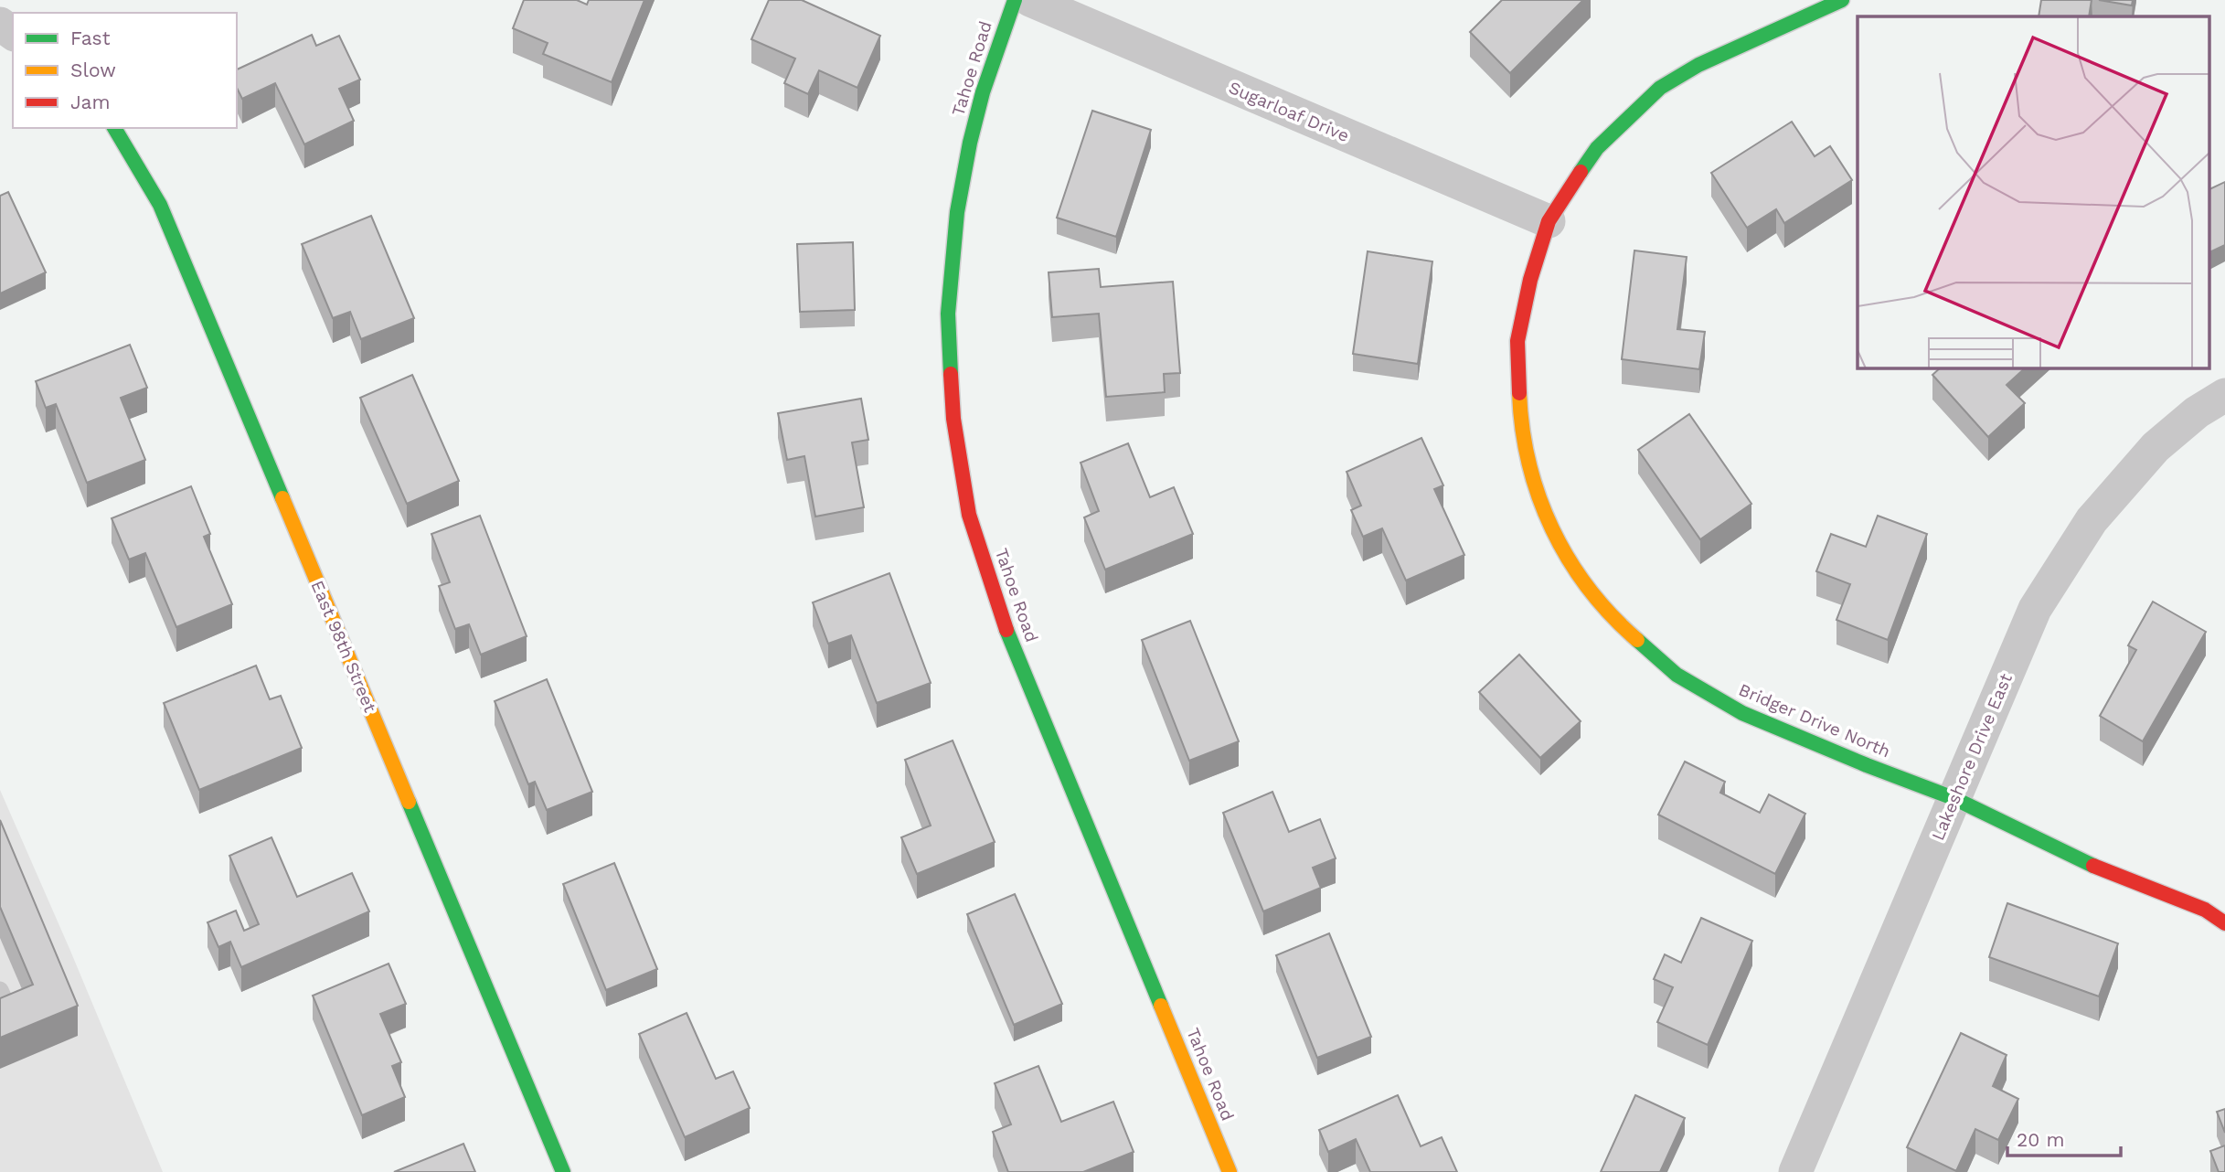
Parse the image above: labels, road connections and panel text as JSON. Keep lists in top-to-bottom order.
{
  "streets": {
    "street": [
      "Tahoe Road",
      "Sugarloaf Drive",
      "East 98th Street",
      "Bridger Drive North",
      "Lakeshore Drive East"
    ]
  },
  "crossings": [
    ["Sugarloaf Drive", "Bridger Drive North"],
    ["Bridger Drive North", "Lakeshore Drive East"]
  ],
  "legend": ["Fast", "Slow", "Jam"],
  "scale_bar": "20 m"
}
